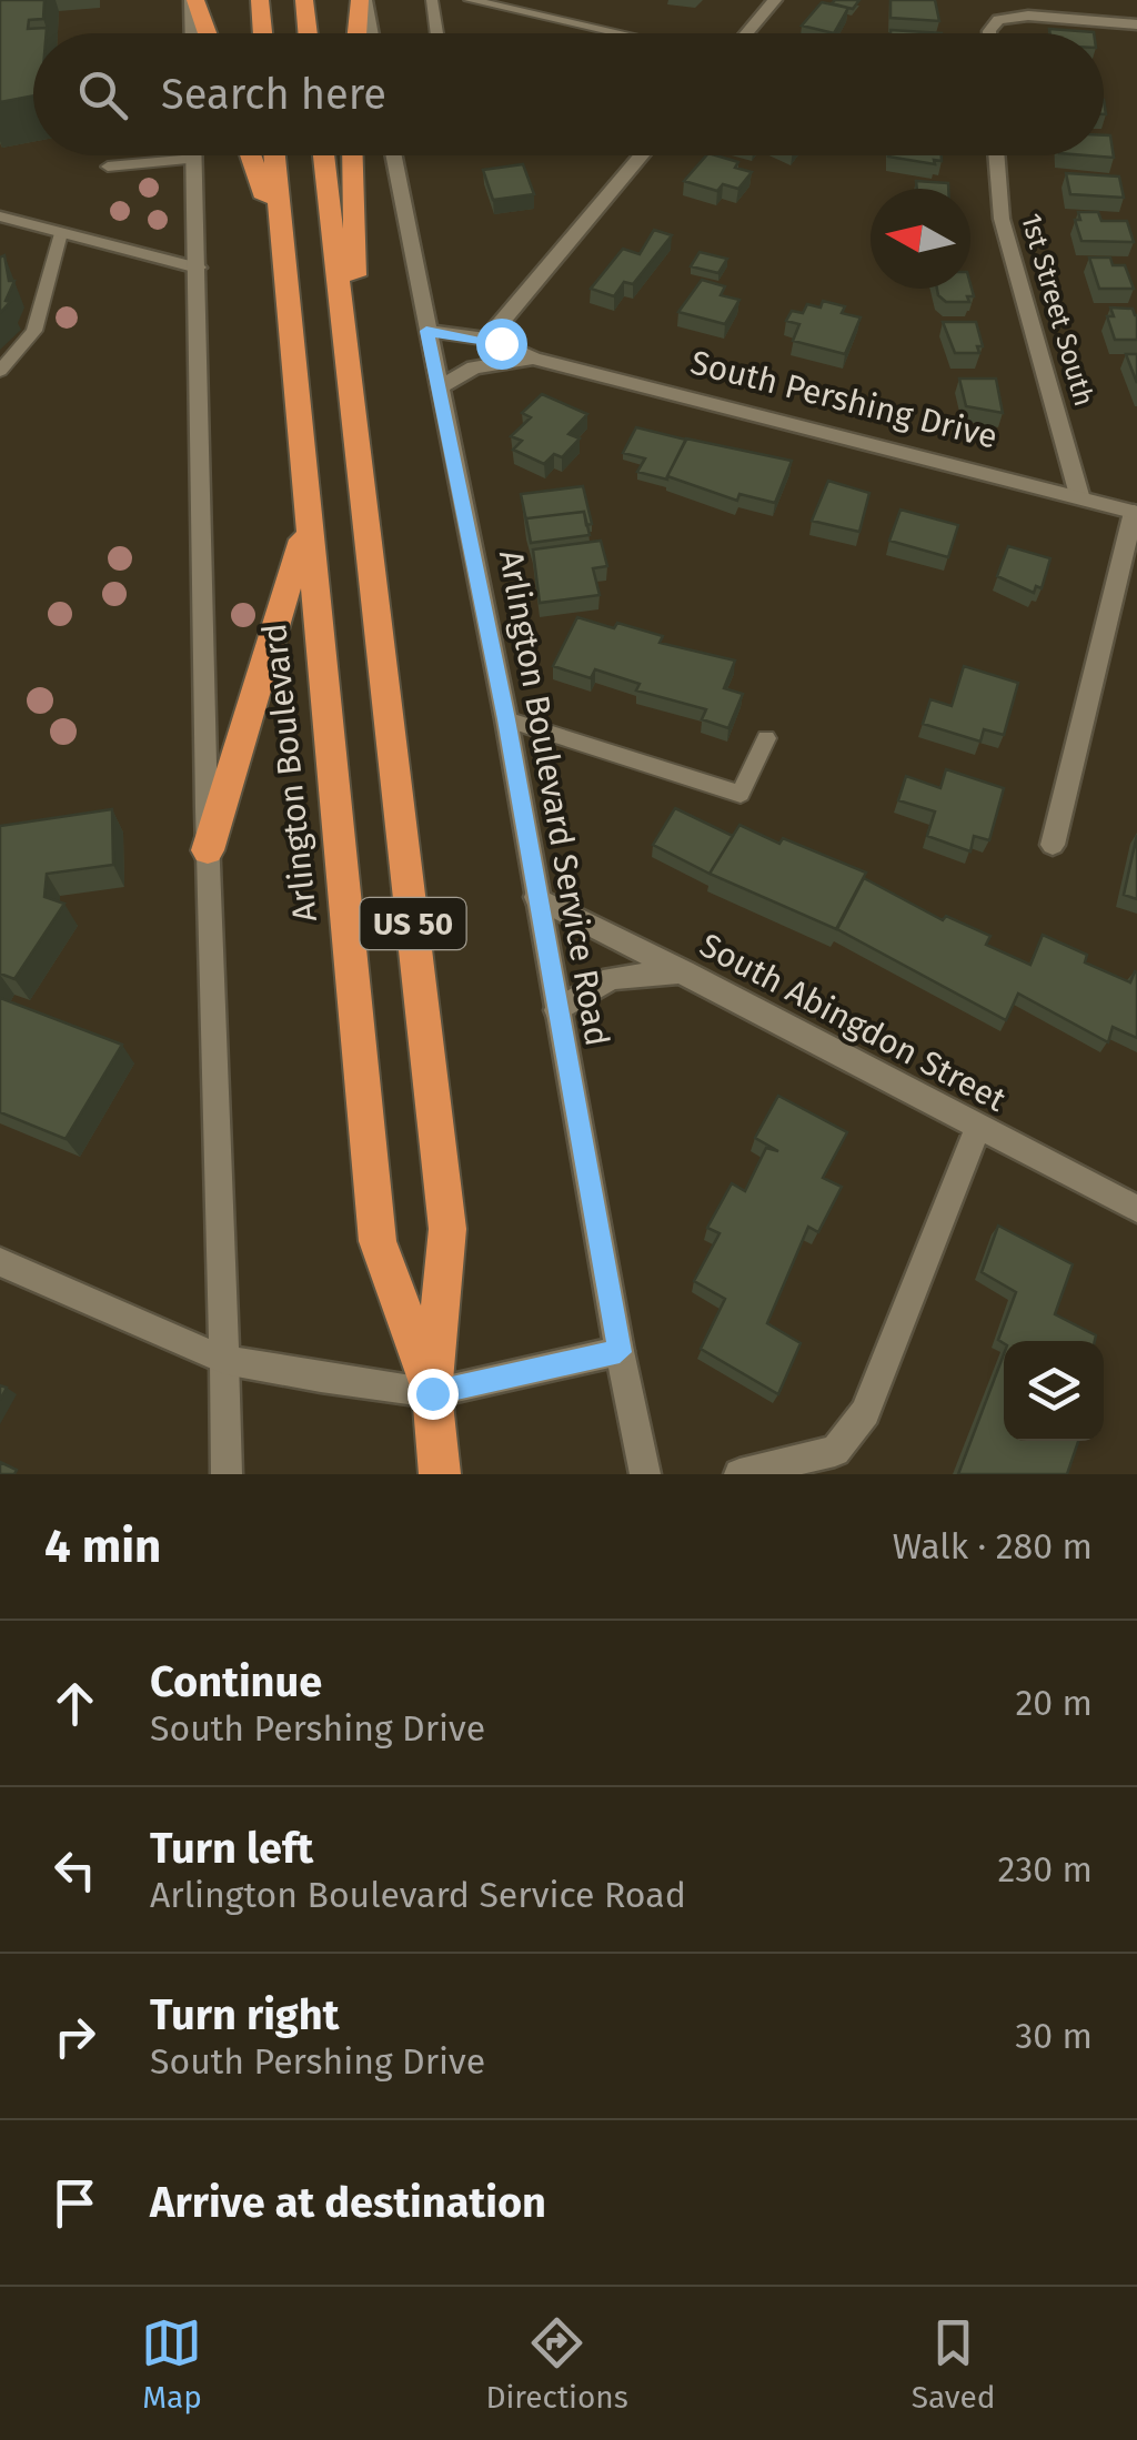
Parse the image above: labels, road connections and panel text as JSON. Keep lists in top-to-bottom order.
{
  "streets": {
    "highway": ["Arlington Boulevard", "US 50"],
    "street": [
      "1st Street South",
      "South Pershing Drive",
      "Arlington Boulevard Service Road",
      "South Abingdon Street"
    ]
  },
  "crossings": [
    ["1st Street South", "South Pershing Drive"],
    ["South Pershing Drive", "Arlington Boulevard Service Road"],
    ["Arlington Boulevard Service Road", "South Abingdon Street"]
  ],
  "north": "left",
  "page": {
    "search": "Search here",
    "heading": ["4 min", "Walk · 280 m"],
    "list": [
      ["Continue", "South Pershing Drive", "20 m"],
      ["Turn left", "Arlington Boulevard Service Road", "230 m"],
      ["Turn right", "South Pershing Drive", "30 m"],
      "Arrive at destination"
    ],
    "nav": ["Map", "Directions", "Saved"]
  }
}
